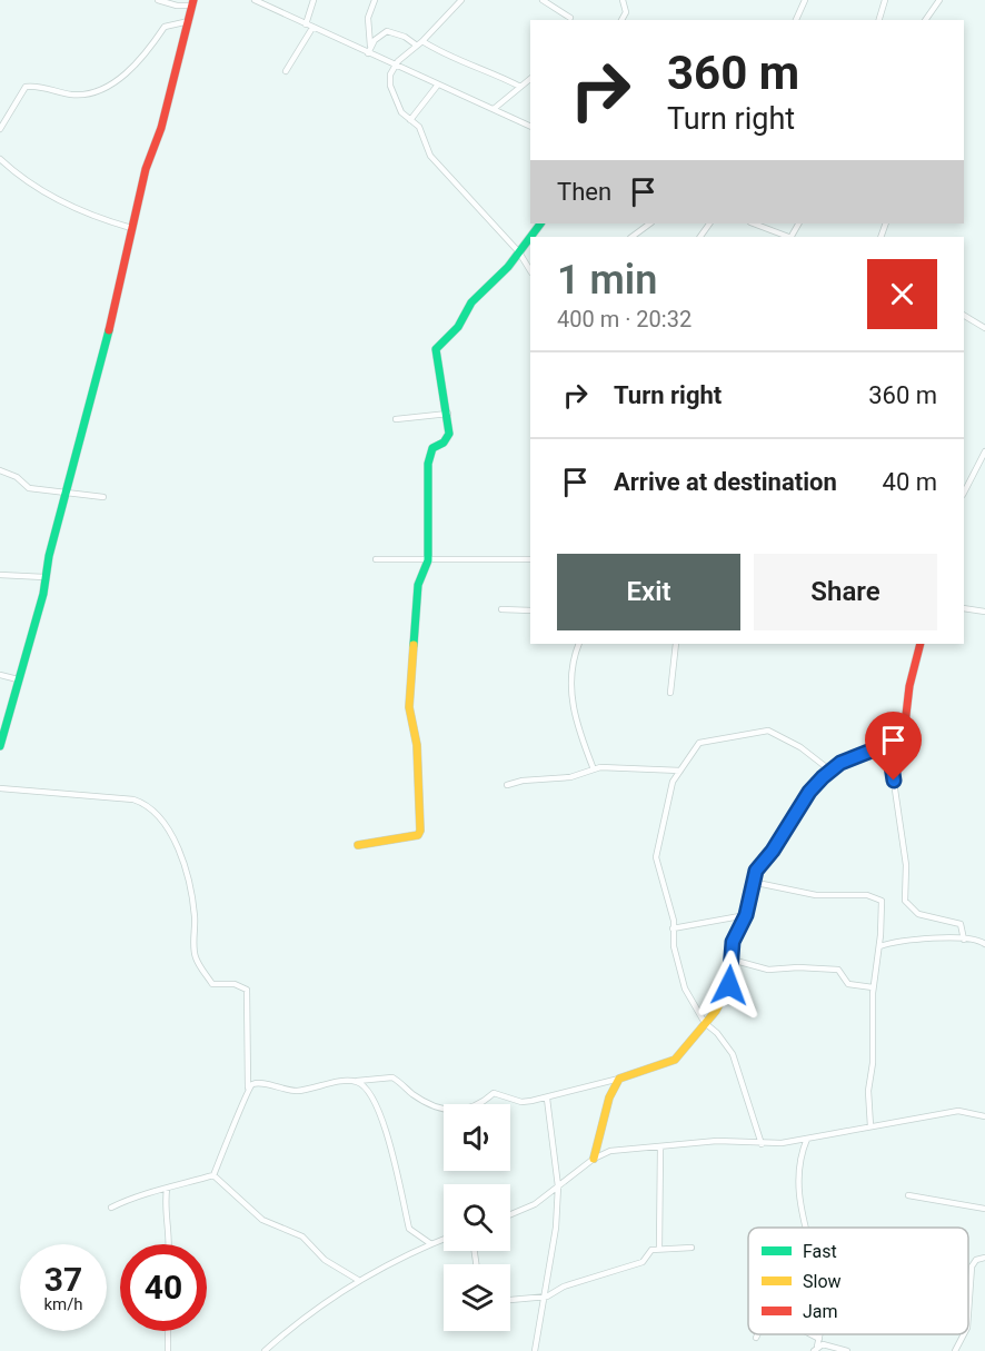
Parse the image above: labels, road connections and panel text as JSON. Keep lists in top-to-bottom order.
{
  "legend": ["Fast", "Slow", "Jam"],
  "page": {
    "turn": ["360 m", "Turn right"],
    "then": "Then",
    "heading": ["1 min", "400 m · 20:32"],
    "list": [
      {
        "name": "Turn right",
        "value": "360 m"
      },
      {
        "name": "Arrive at destination",
        "value": "40 m"
      }
    ],
    "buttons": ["Exit", "Share"],
    "speed": "37 km/h",
    "limit": "40"
  }
}
